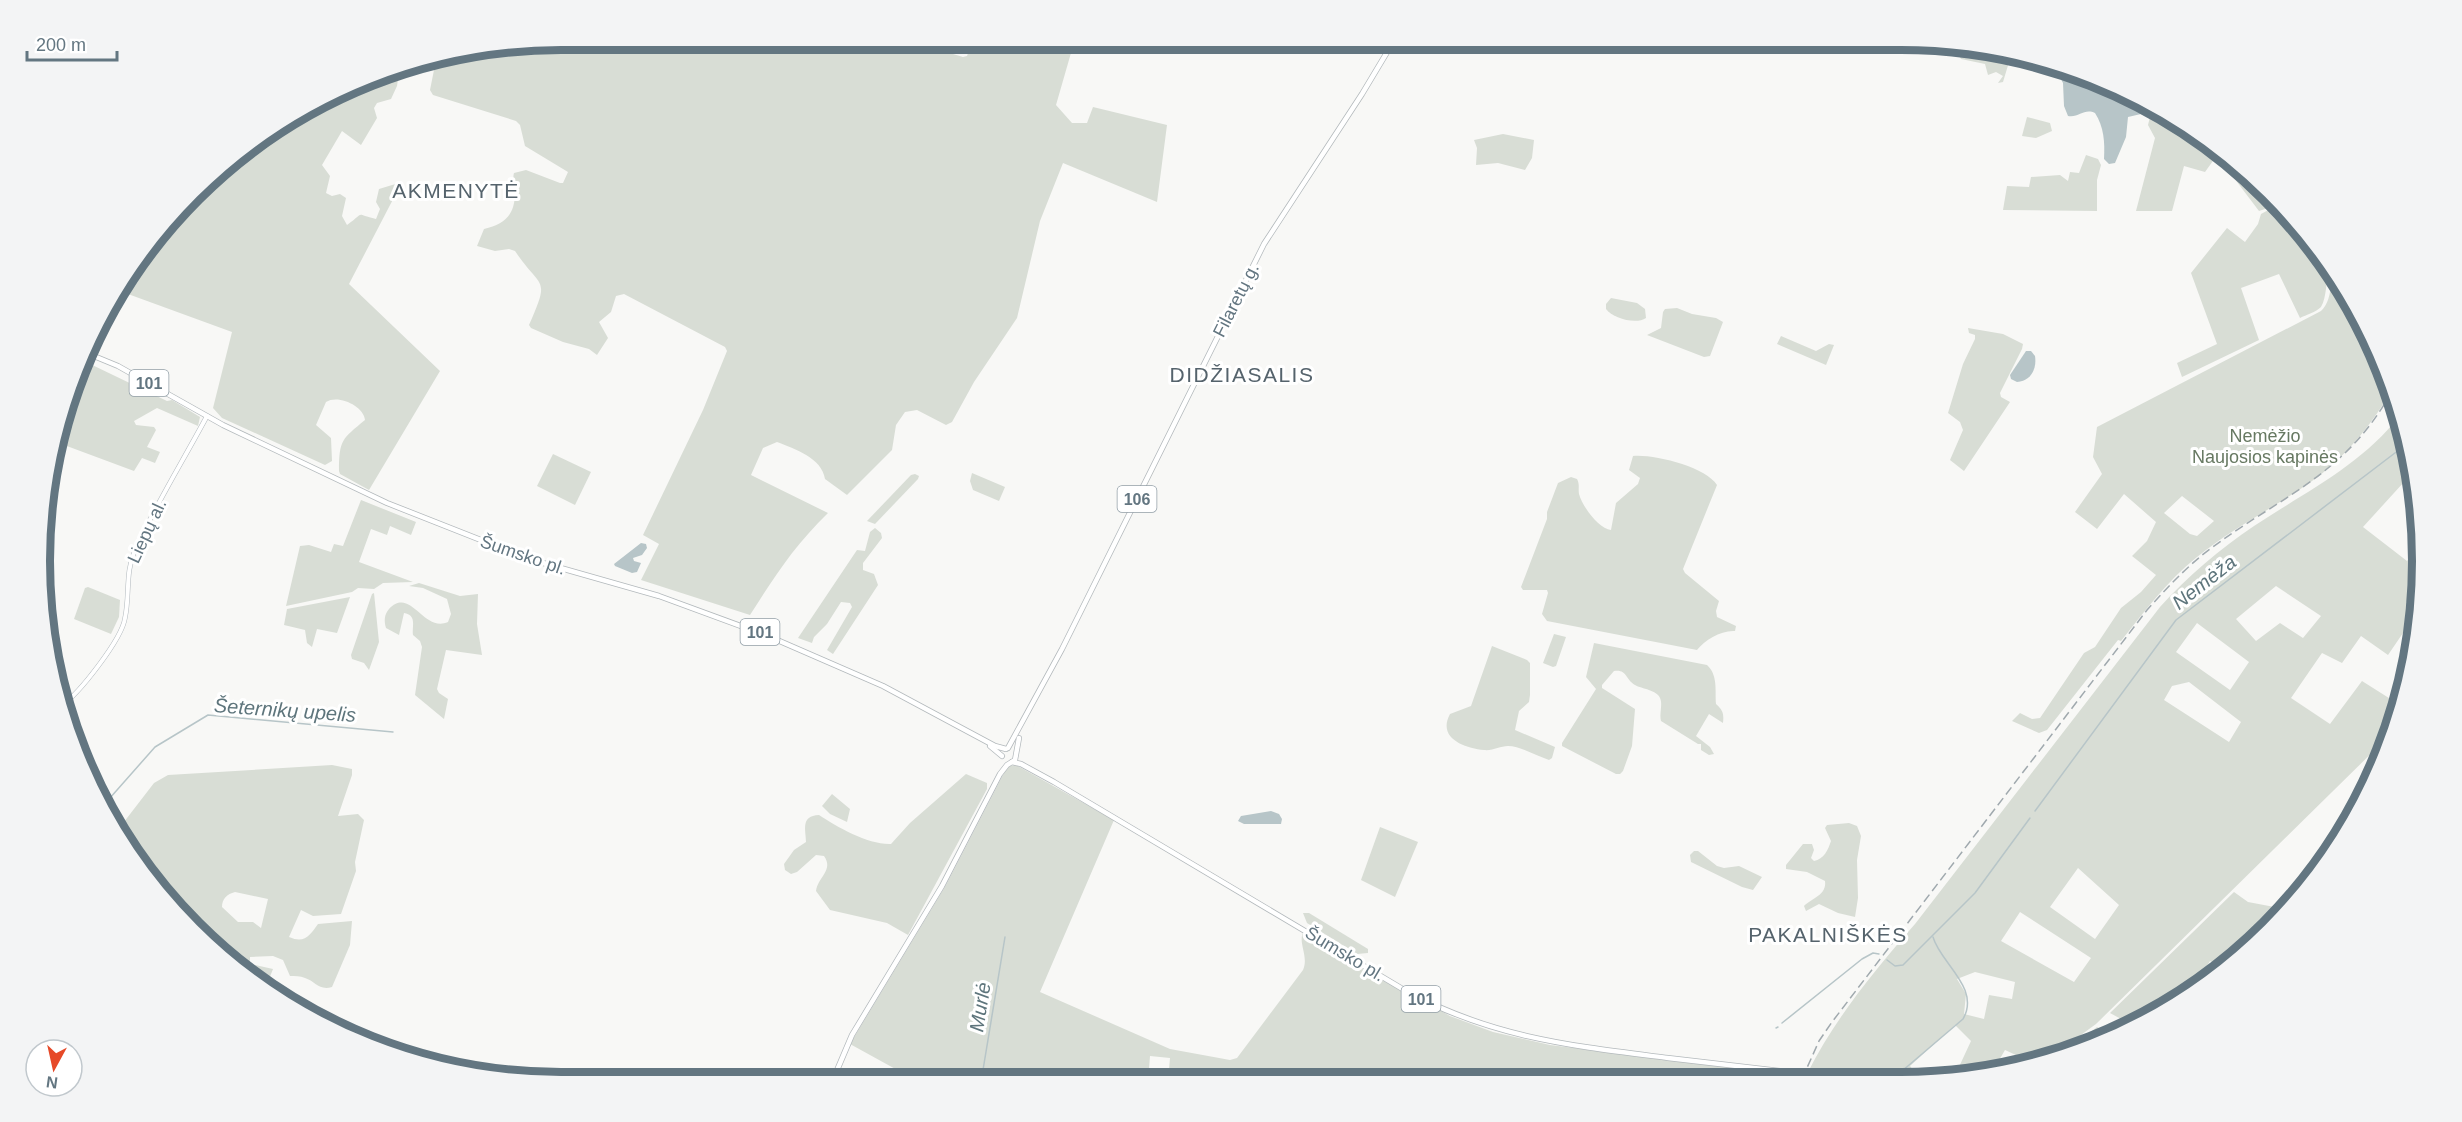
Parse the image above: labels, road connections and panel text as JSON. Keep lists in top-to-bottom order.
{
  "streets": {
    "main road": [
      "Filaretų g.",
      "101",
      "106",
      "Liepų al.",
      "Šumsko pl."
    ]
  },
  "crossings": [
    ["Filaretų g.", "106"],
    ["Filaretų g.", "Šumsko pl."],
    ["106", "Šumsko pl."],
    ["Liepų al.", "Šumsko pl."]
  ],
  "districts": ["AKMENYTĖ", "DIDŽIASALIS", "PAKALNIŠKĖS"],
  "water": ["Nemėža", "Šeternikų upelis", "Murlė"],
  "parks": ["Nemėžio Naujosios kapinės"],
  "scale_bar": "200 m",
  "north": "bottom"
}
